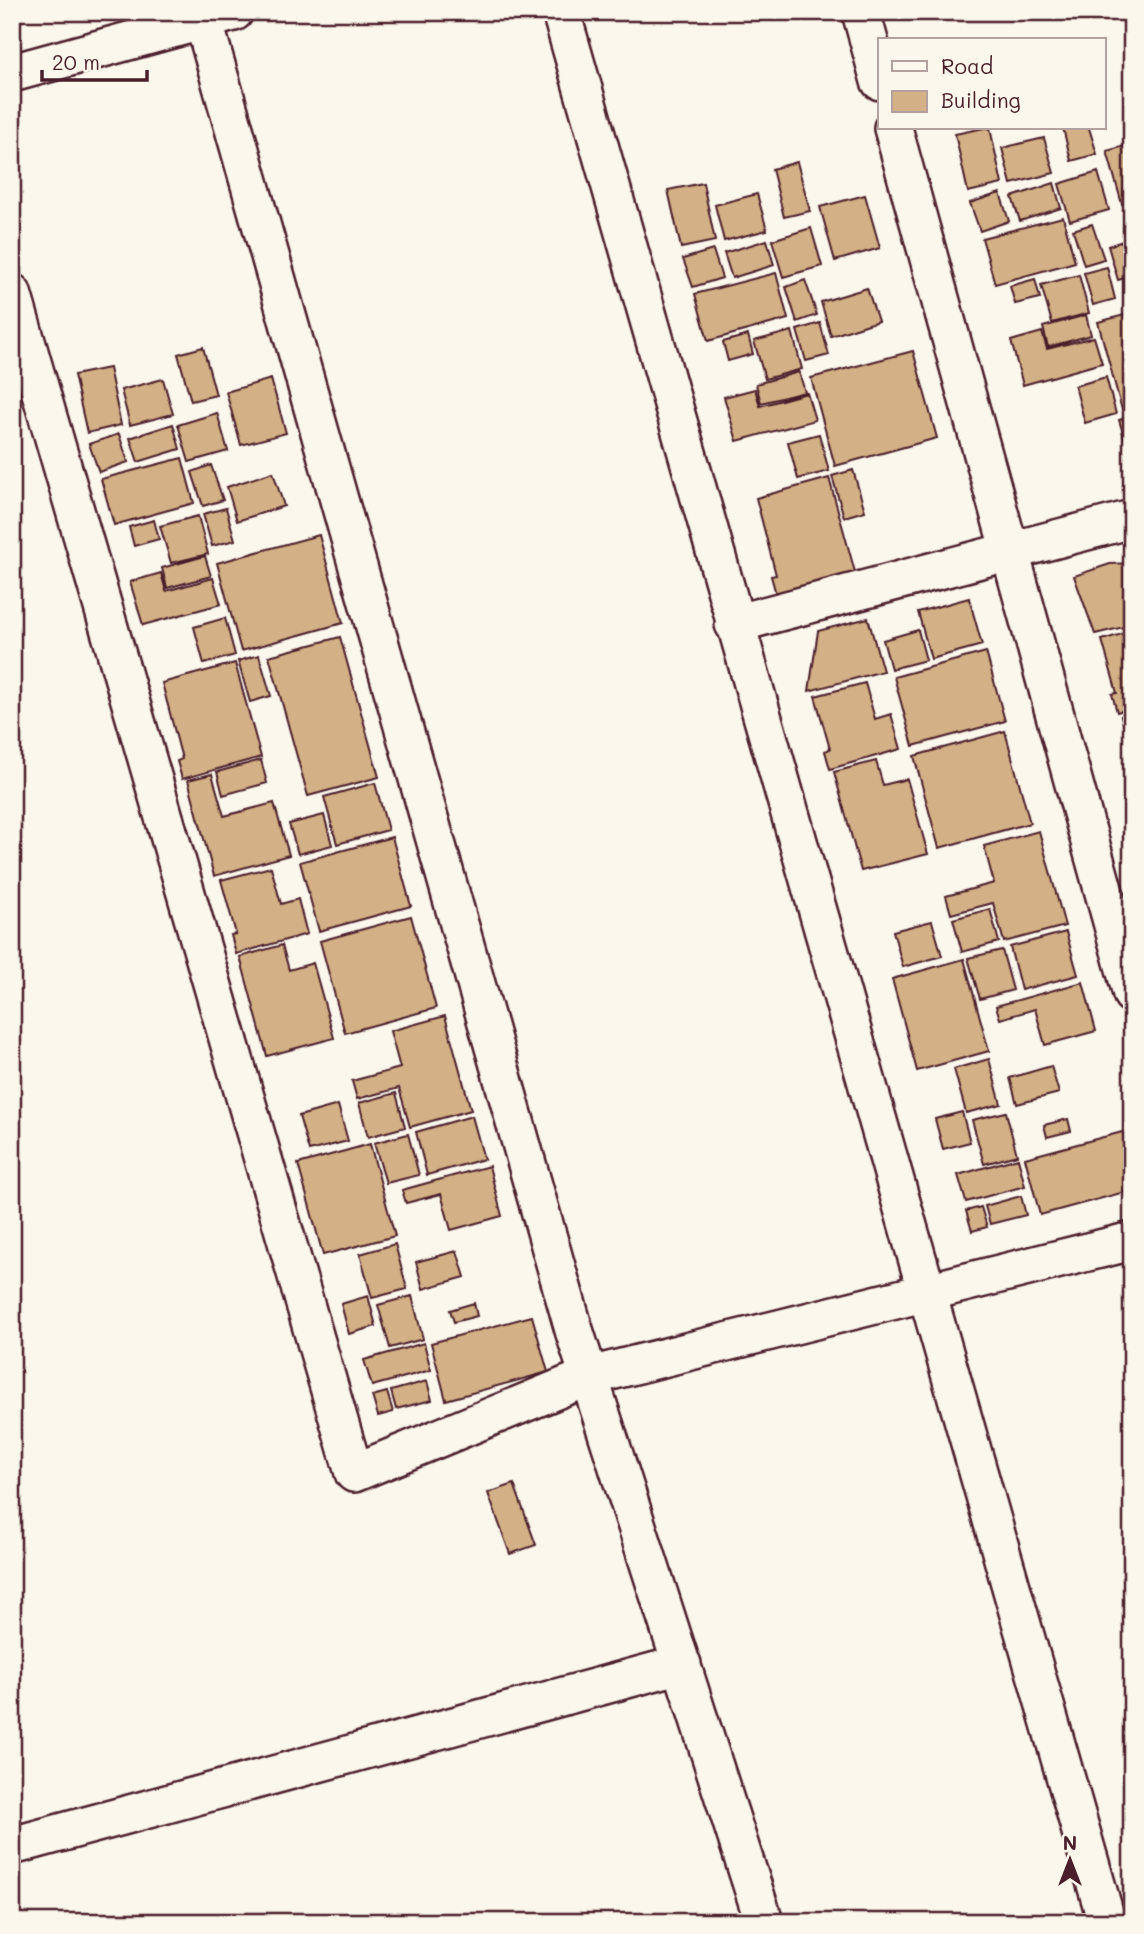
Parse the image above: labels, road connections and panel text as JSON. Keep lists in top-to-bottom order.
{
  "legend": ["Road", "Building"],
  "scale_bar": "20 m",
  "north": "top"
}
